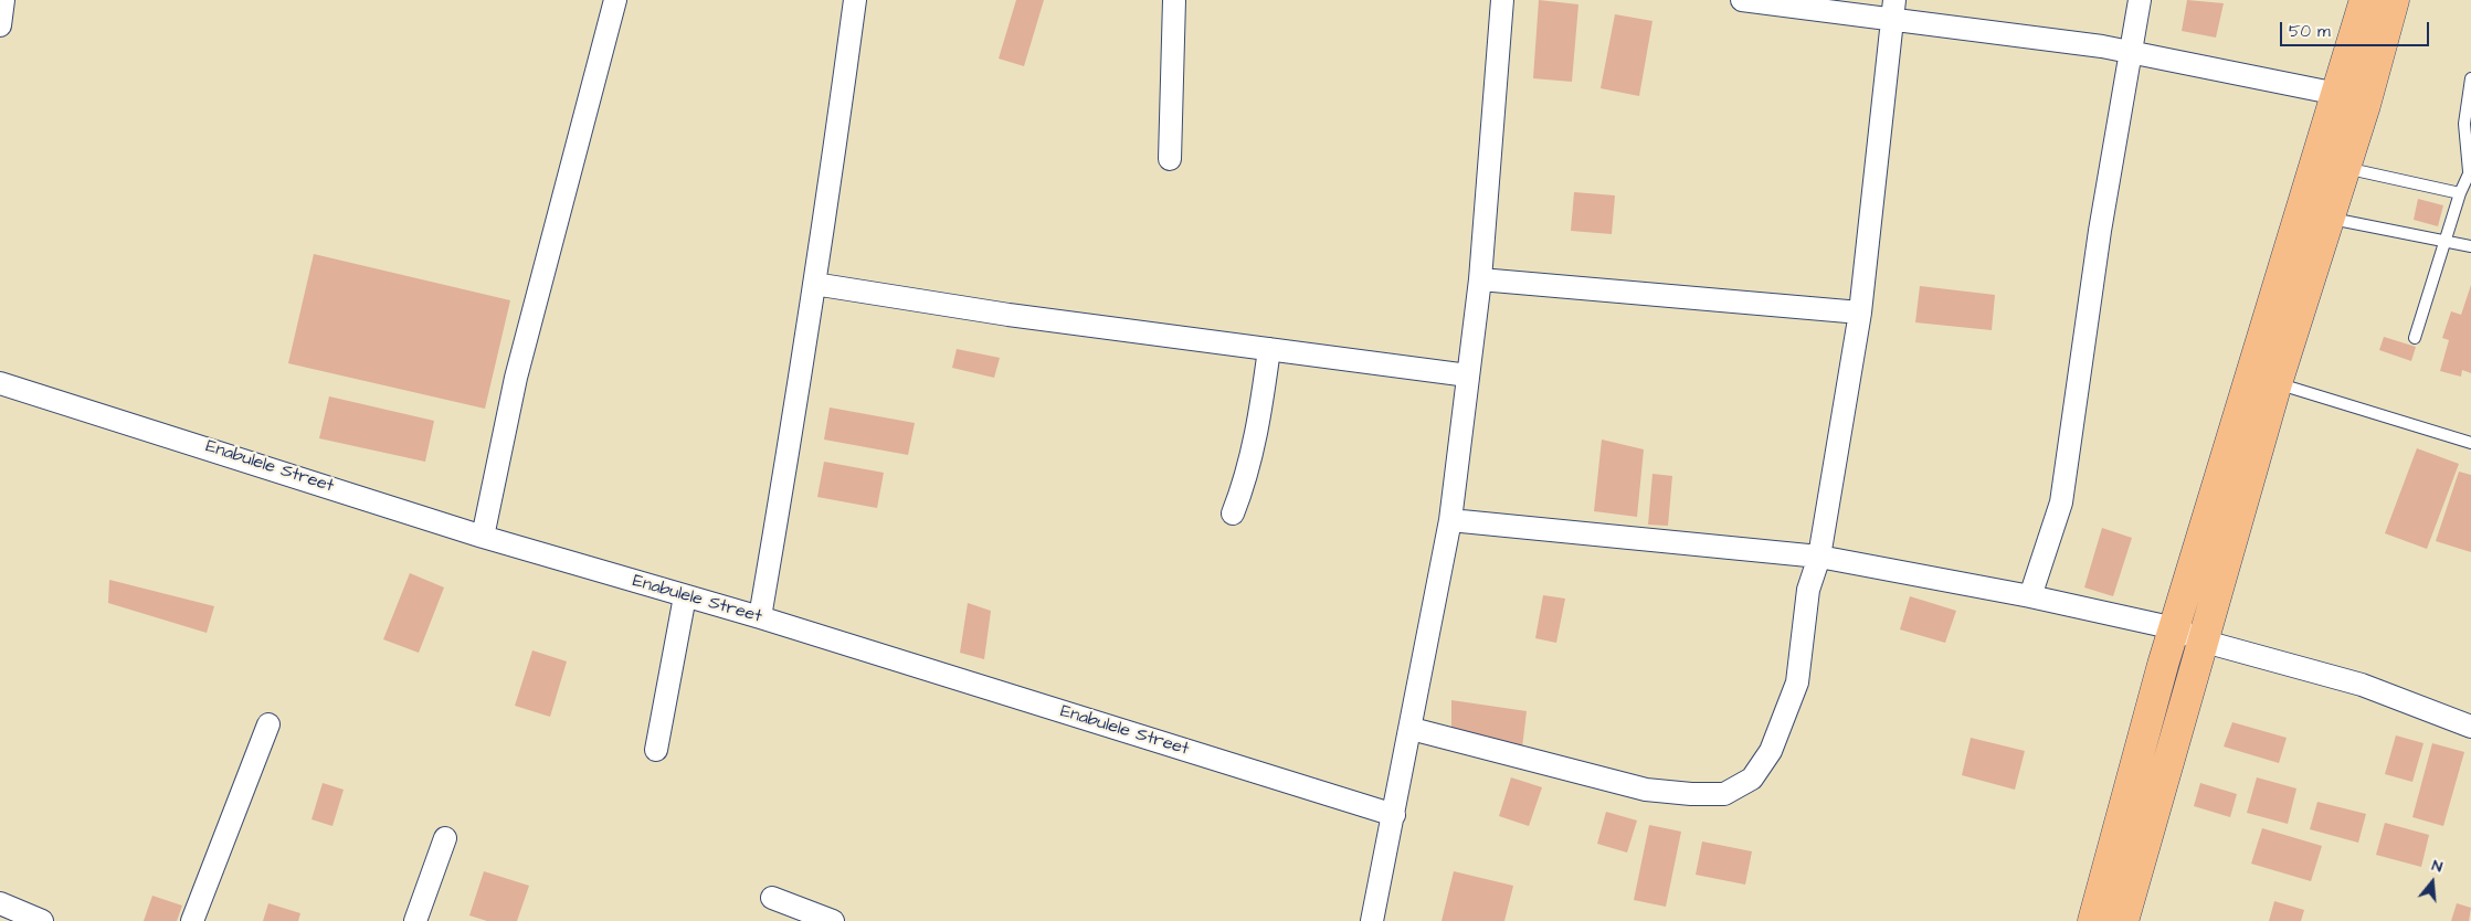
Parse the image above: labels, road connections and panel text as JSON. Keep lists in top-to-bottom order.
{
  "streets": {
    "street": ["Enabulele Street"]
  },
  "scale_bar": "50 m",
  "north": "top"
}
